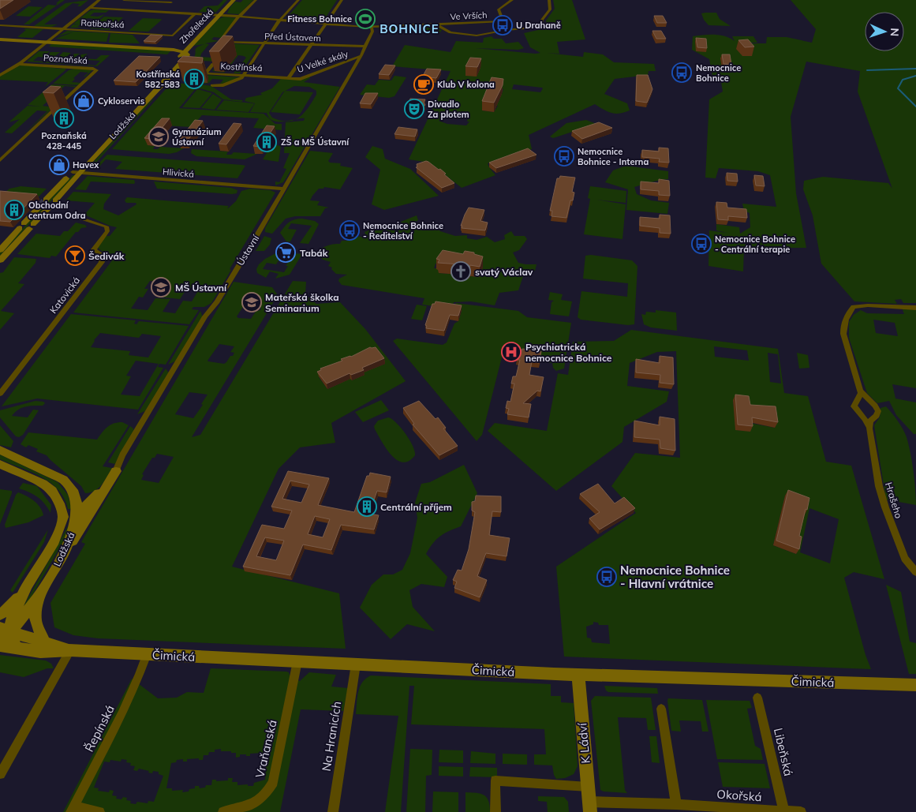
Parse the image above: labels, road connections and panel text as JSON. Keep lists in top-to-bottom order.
{
  "streets": {
    "street": [
      "Ve Vrších",
      "Ratibořská",
      "Zhořelecká",
      "Před Ústavem",
      "Poznaňská",
      "U Velké skály",
      "Kostřínská",
      "Lodžská",
      "Hlivická",
      "Ústavní",
      "Katovická",
      "Hrašeho",
      "Čimická",
      "Řepínská",
      "Na Hranicích",
      "K Ládví",
      "Vraňanská",
      "Libeňská",
      "Okořská"
    ]
  },
  "crossings": [
    ["Ve Vrších", "Ratibořská"],
    ["Ve Vrších", "Zhořelecká"],
    ["Ve Vrších", "Před Ústavem"],
    ["Ve Vrších", "Ústavní"],
    ["Zhořelecká", "Lodžská"],
    ["Před Ústavem", "Ústavní"],
    ["U Velké skály", "Kostřínská"],
    ["U Velké skály", "Ústavní"],
    ["Lodžská", "Hlivická"],
    ["Lodžská", "Čimická"],
    ["Hlivická", "Ústavní"],
    ["Čimická", "Řepínská"],
    ["Čimická", "Na Hranicích"],
    ["Čimická", "K Ládví"],
    ["Čimická", "Vraňanská"],
    ["K Ládví", "Okořská"],
    ["Libeňská", "Okořská"]
  ],
  "districts": ["BOHNICE"],
  "places": {
    "sports": ["Fitness Bohnice"],
    "bus stop": [
      "U Drahaně",
      "Nemocnice Bohnice",
      "Nemocnice Bohnice - Interna",
      "Nemocnice Bohnice - Ředitelství",
      "Nemocnice Bohnice - Centrální terapie",
      "Nemocnice Bohnice - Hlavní vrátnice"
    ],
    "building": [
      "Kostřínská 582-583",
      "Poznaňská 428-445",
      "ZŠ a MŠ Ústavní",
      "Obchodní centrum Odra",
      "Centrální příjem"
    ],
    "cafe": ["Klub V kolona"],
    "shop": ["Cykloservis", "Havex"],
    "theatre": ["Divadlo Za plotem"],
    "school or university": ["Gymnázium Ústavní", "MŠ Ústavní", "Mateřská školka Seminarium"],
    "supermarket": ["Tabák"],
    "bar": ["Šedivák"],
    "church": ["svatý Václav"],
    "hospital": ["Psychiatrická nemocnice Bohnice"]
  },
  "north": "right"
}
